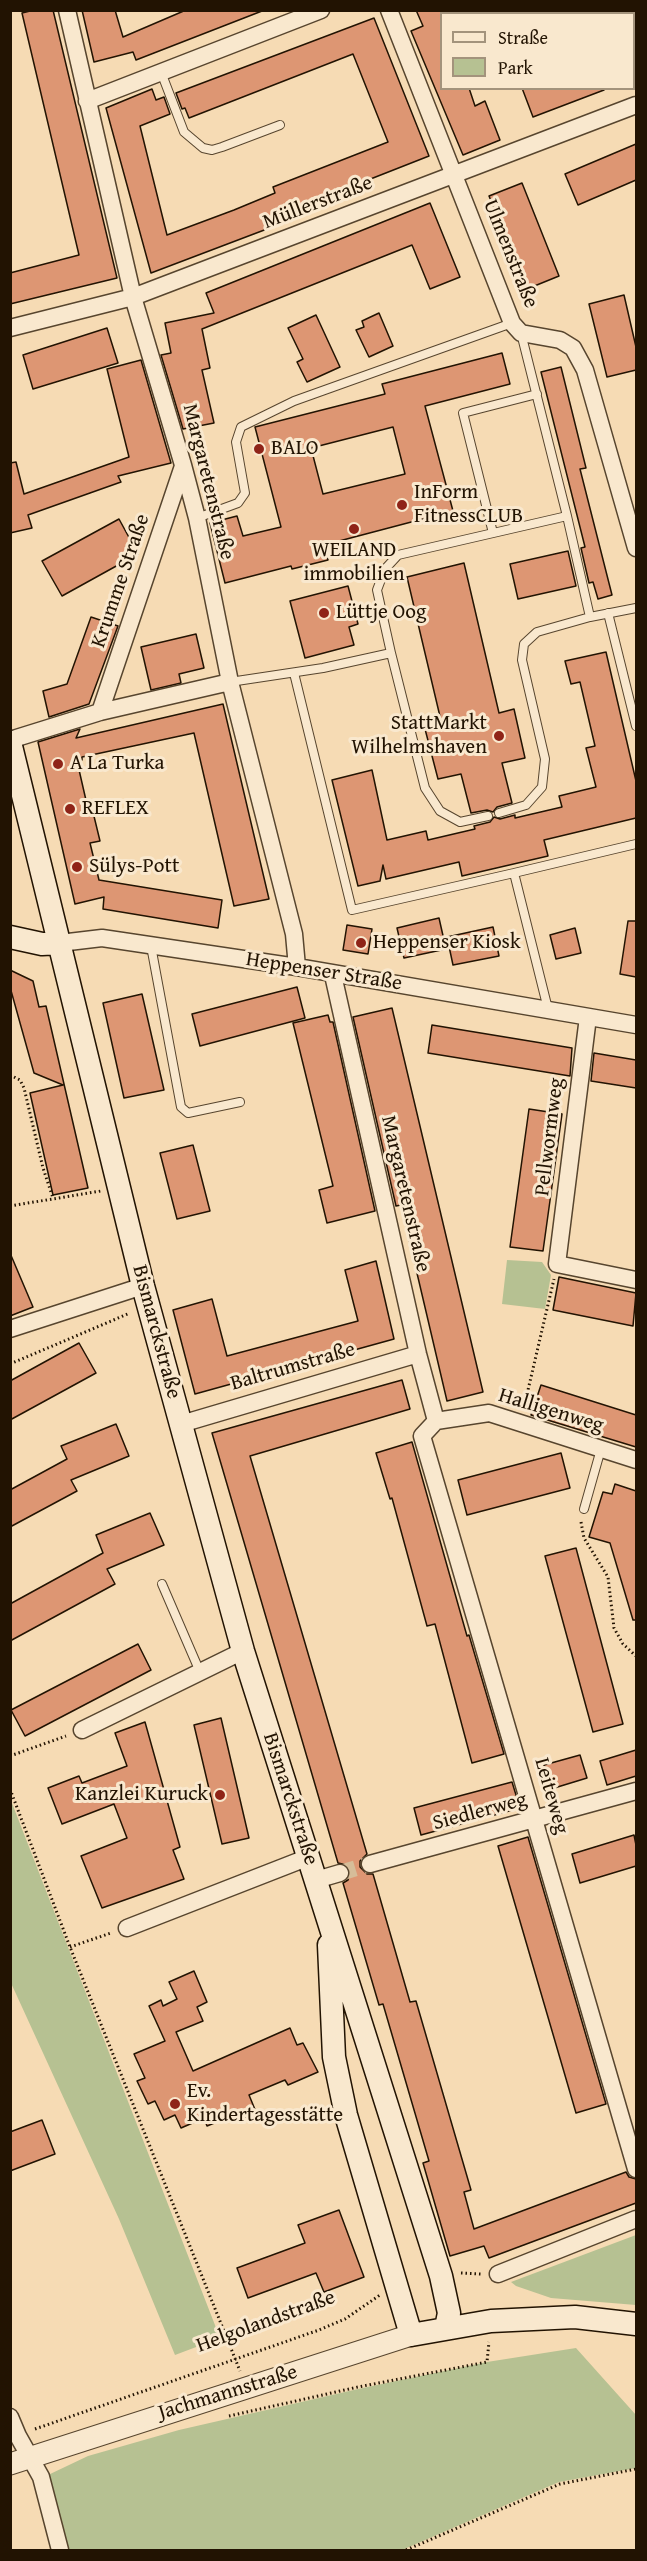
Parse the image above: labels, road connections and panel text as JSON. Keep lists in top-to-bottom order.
{
  "streets": {
    "main road": ["Heppenser Straße", "Bismarckstraße", "Jachmannstraße"],
    "street": [
      "Müllerstraße",
      "Ulmenstraße",
      "Margaretenstraße",
      "Krumme Straße",
      "Pellwormweg",
      "Baltrumstraße",
      "Halligenweg",
      "Leiteweg",
      "Siedlerweg"
    ],
    "path": ["Helgolandstraße"]
  },
  "crossings": [
    ["Müllerstraße", "Ulmenstraße"],
    ["Müllerstraße", "Margaretenstraße"],
    ["Margaretenstraße", "Krumme Straße"],
    ["Margaretenstraße", "Heppenser Straße"],
    ["Margaretenstraße", "Baltrumstraße"],
    ["Margaretenstraße", "Halligenweg"],
    ["Margaretenstraße", "Leiteweg"],
    ["Heppenser Straße", "Pellwormweg"],
    ["Heppenser Straße", "Bismarckstraße"],
    ["Bismarckstraße", "Baltrumstraße"],
    ["Bismarckstraße", "Helgolandstraße"],
    ["Bismarckstraße", "Jachmannstraße"],
    ["Halligenweg", "Leiteweg"],
    ["Leiteweg", "Siedlerweg"]
  ],
  "places": [
    "BALO",
    "InForm FitnessCLUB",
    "WEILAND immobilien",
    "Lüttje Oog",
    "StattMarkt Wilhelmshaven",
    "A La Turka",
    "REFLEX",
    "Sülys-Pott",
    "Heppenser Kiosk",
    "Kanzlei Kuruck",
    "Ev. Kindertagesstätte"
  ],
  "legend": ["Straße", "Park"]
}
